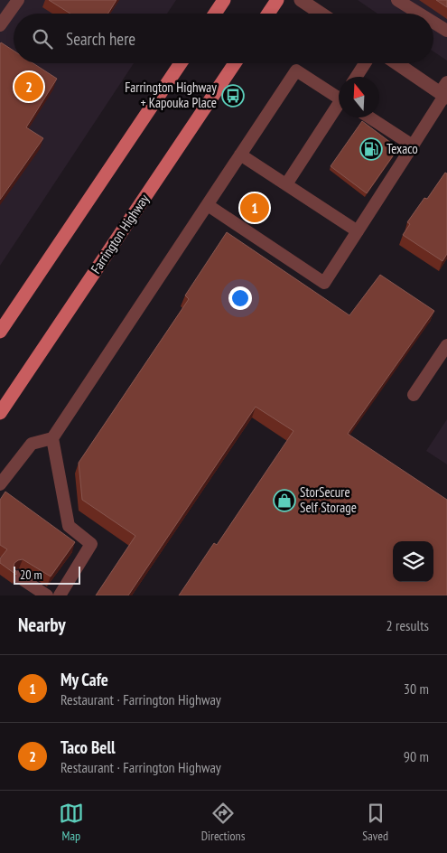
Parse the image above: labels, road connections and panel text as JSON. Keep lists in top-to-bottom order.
{
  "streets": {
    "main road": ["Farrington Highway"]
  },
  "places": {
    "bus stop": ["Farrington Highway + Kapouka Place"],
    "fuel station": ["Texaco"],
    "shop": ["StorSecure Self Storage"]
  },
  "scale_bar": "20 m",
  "north": "top",
  "page": {
    "search": "Search here",
    "pins": ["2", "1"],
    "scale": "20 m",
    "heading": ["Nearby", "2 results"],
    "list": [
      {
        "mark": "1",
        "name": "My Cafe",
        "note": "Restaurant · Farrington Highway",
        "value": "30 m"
      },
      {
        "mark": "2",
        "name": "Taco Bell",
        "note": "Restaurant · Farrington Highway",
        "value": "90 m"
      }
    ],
    "nav": ["Map", "Directions", "Saved"]
  }
}
